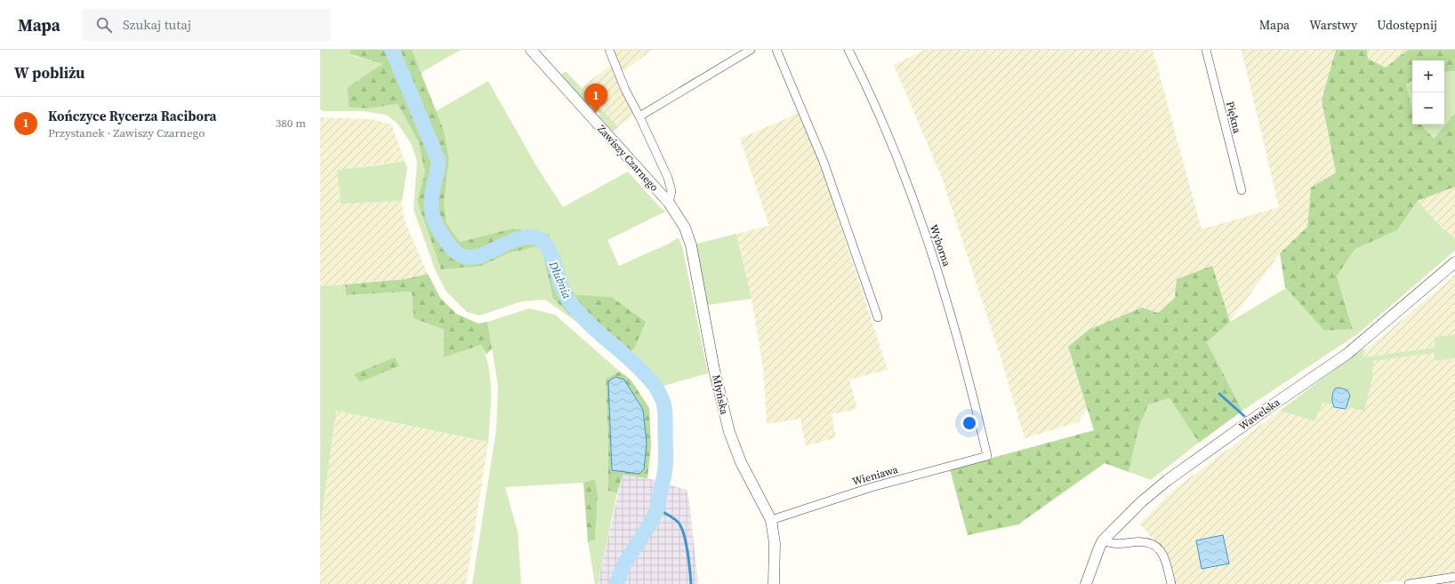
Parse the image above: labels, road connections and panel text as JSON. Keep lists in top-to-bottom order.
{
  "streets": {
    "street": [
      "Piękna",
      "Zawiszy Czarnego",
      "Wyborna",
      "Młyńska",
      "Wawelska",
      "Wieniawa"
    ]
  },
  "crossings": [
    ["Zawiszy Czarnego", "Młyńska"],
    ["Wyborna", "Wieniawa"],
    ["Młyńska", "Wieniawa"]
  ],
  "water": ["Dłubnia"],
  "page": {
    "header": "Mapa",
    "search": "Szukaj tutaj",
    "nav": ["Mapa", "Warstwy", "Udostępnij"],
    "heading": "W pobliżu",
    "map_buttons": ["+", "−"],
    "pins": "1",
    "list": [
      {
        "mark": "1",
        "name": "Kończyce Rycerza Racibora",
        "note": "Przystanek · Zawiszy Czarnego",
        "value": "380 m"
      }
    ]
  }
}
